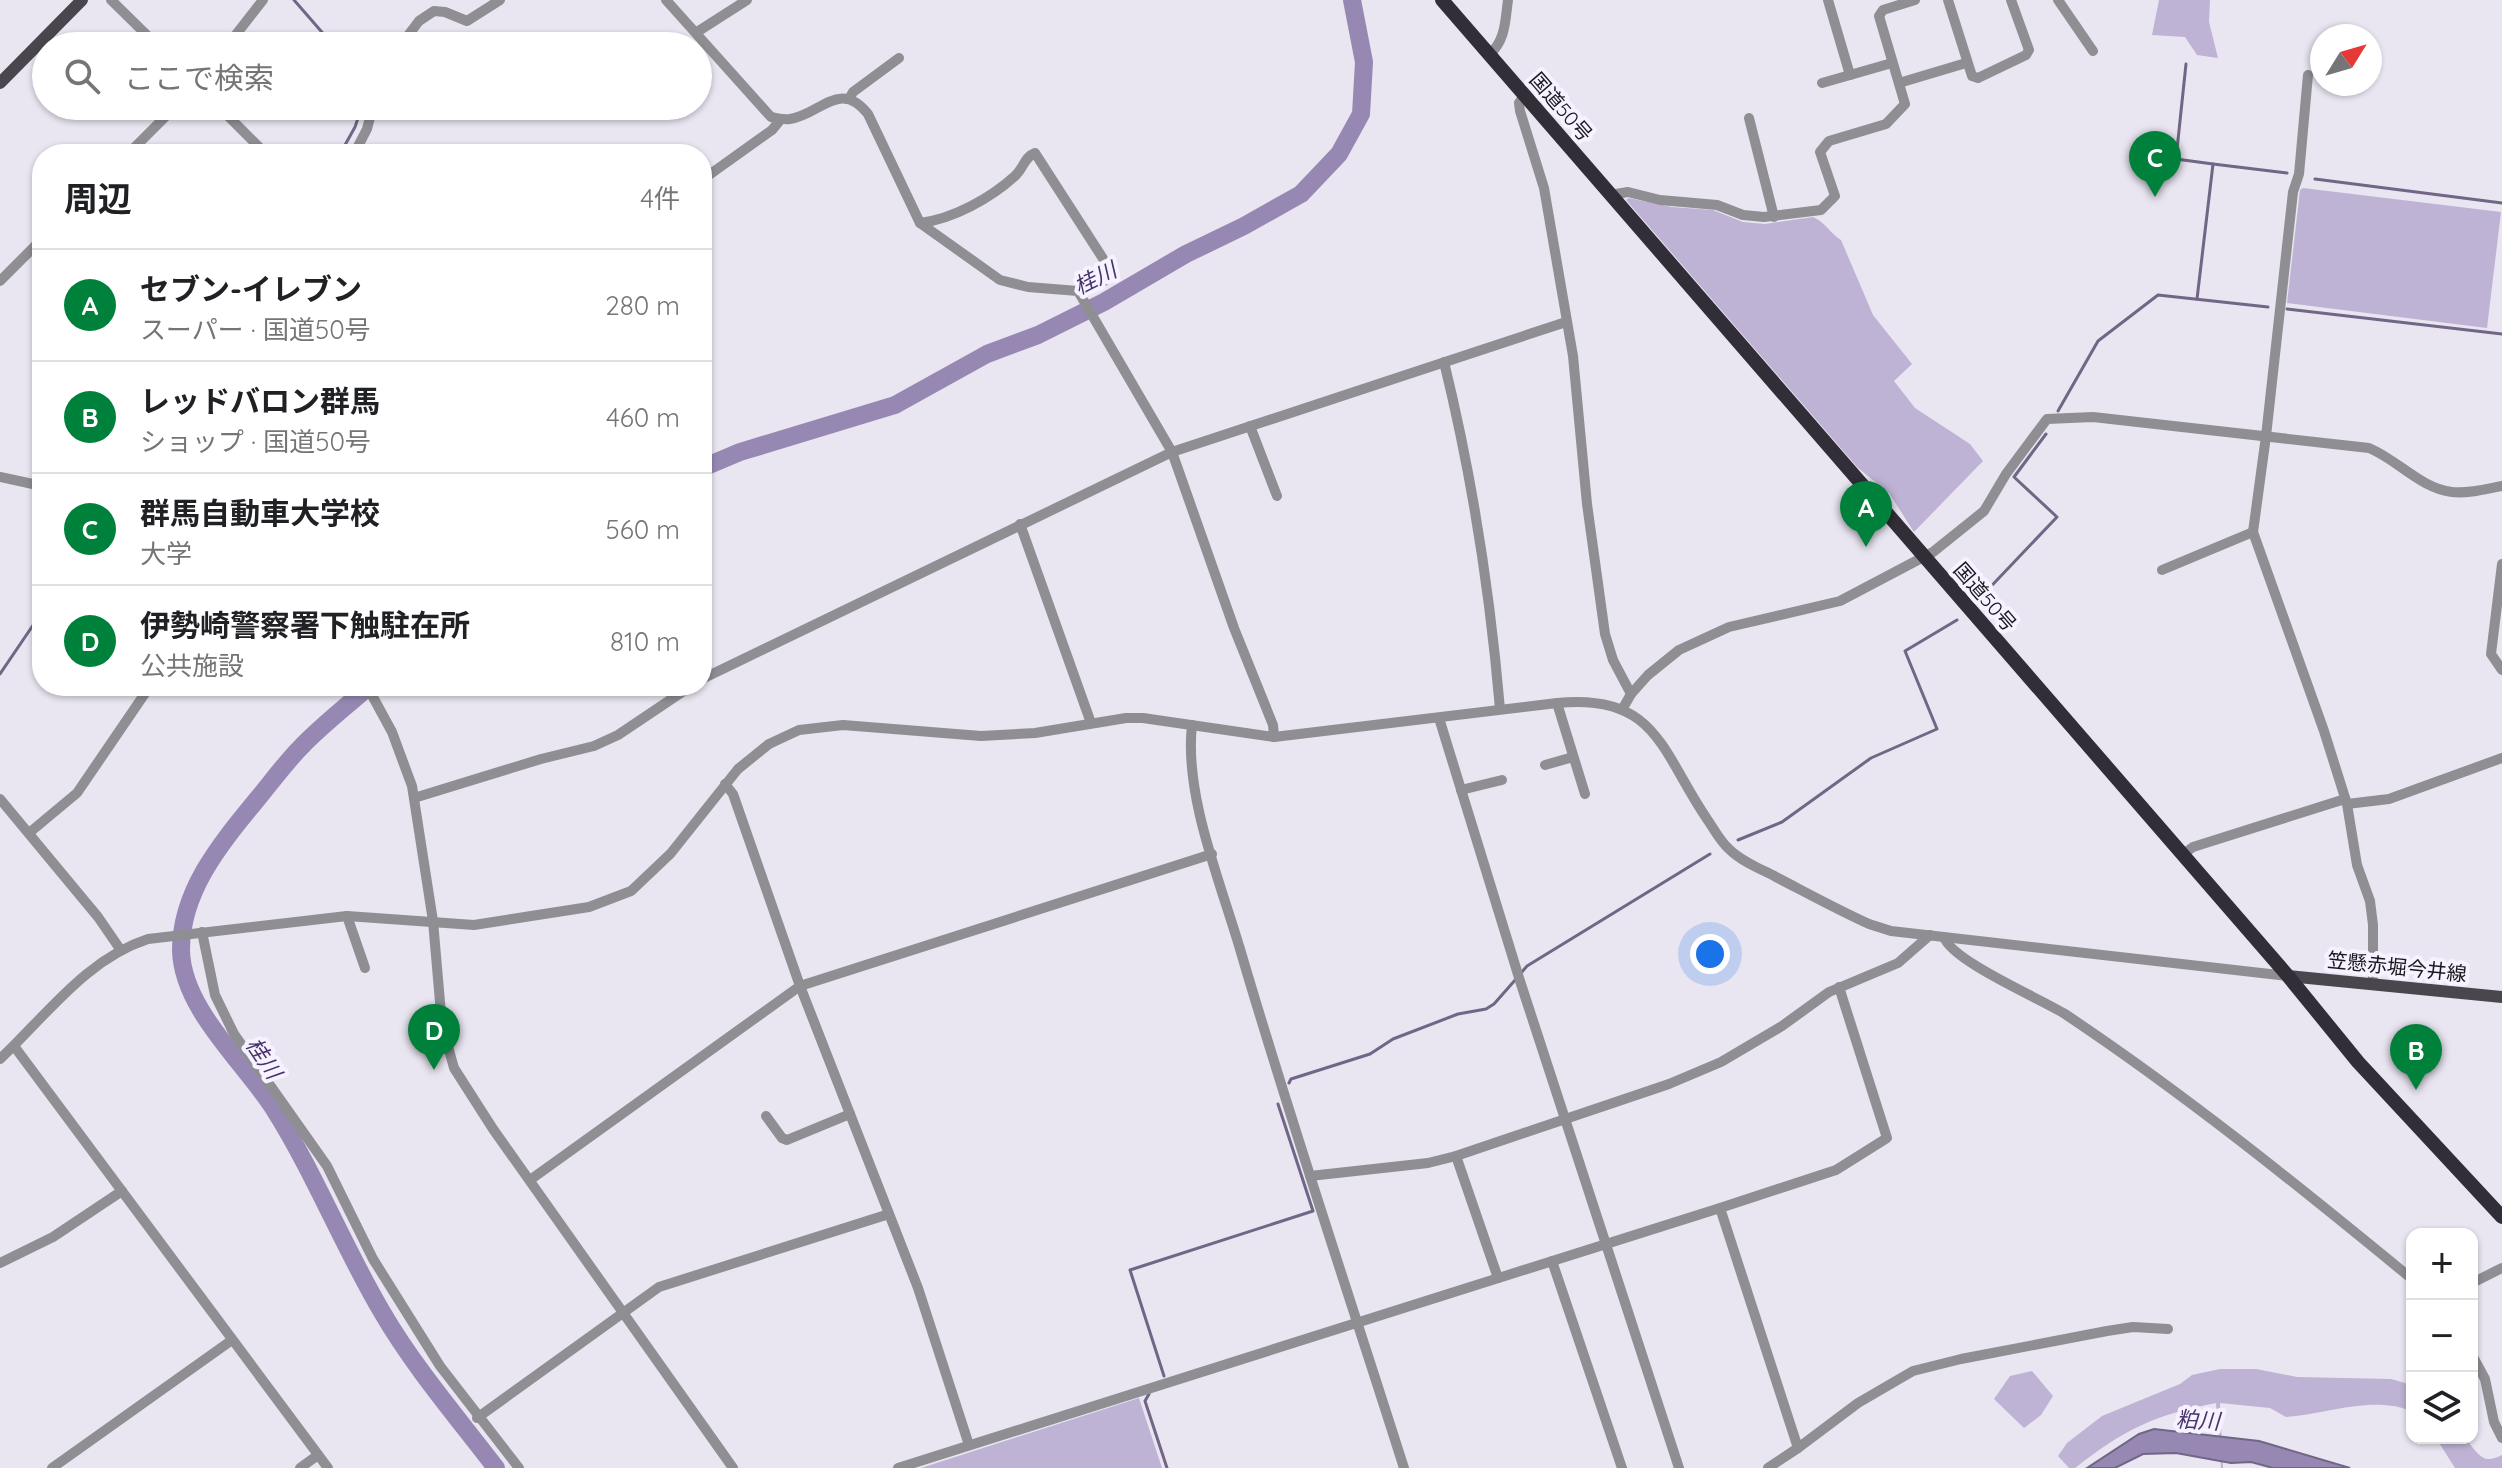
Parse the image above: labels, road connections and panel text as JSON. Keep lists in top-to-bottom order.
{
  "streets": {
    "highway": ["国道50号"],
    "main road": ["笠懸赤堀今井線"]
  },
  "crossings": [
    ["国道50号", "笠懸赤堀今井線"]
  ],
  "water": ["桂川", "粕川"],
  "north": "top right",
  "page": {
    "search": "ここで検索",
    "pins": [
      "C",
      "A",
      "D",
      "B"
    ],
    "heading": ["周辺", "4件"],
    "list": [
      {
        "mark": "A",
        "name": "セブン-イレブン",
        "note": "スーパー · 国道50号",
        "value": "280 m"
      },
      {
        "mark": "B",
        "name": "レッドバロン群馬",
        "note": "ショップ · 国道50号",
        "value": "460 m"
      },
      {
        "mark": "C",
        "name": "群馬自動車大学校",
        "note": "大学",
        "value": "560 m"
      },
      {
        "mark": "D",
        "name": "伊勢崎警察署下触駐在所",
        "note": "公共施設",
        "value": "810 m"
      }
    ],
    "map_buttons": ["+", "−"]
  }
}
